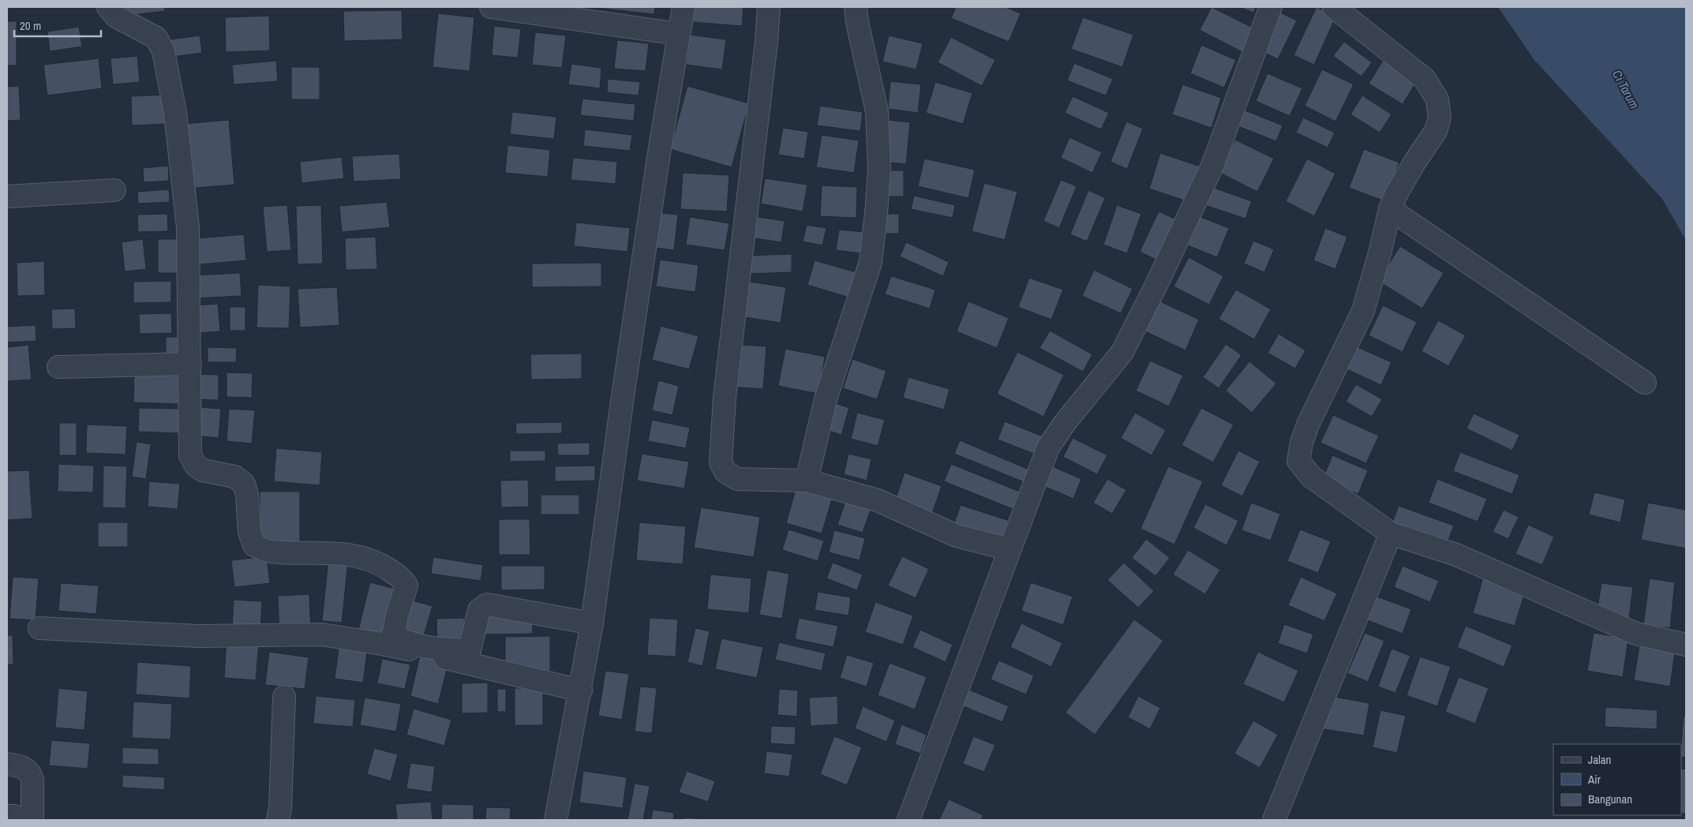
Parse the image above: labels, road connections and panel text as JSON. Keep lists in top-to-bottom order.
{
  "water": ["Ci Tarum"],
  "legend": ["Jalan", "Air", "Bangunan"],
  "scale_bar": "20 m"
}
